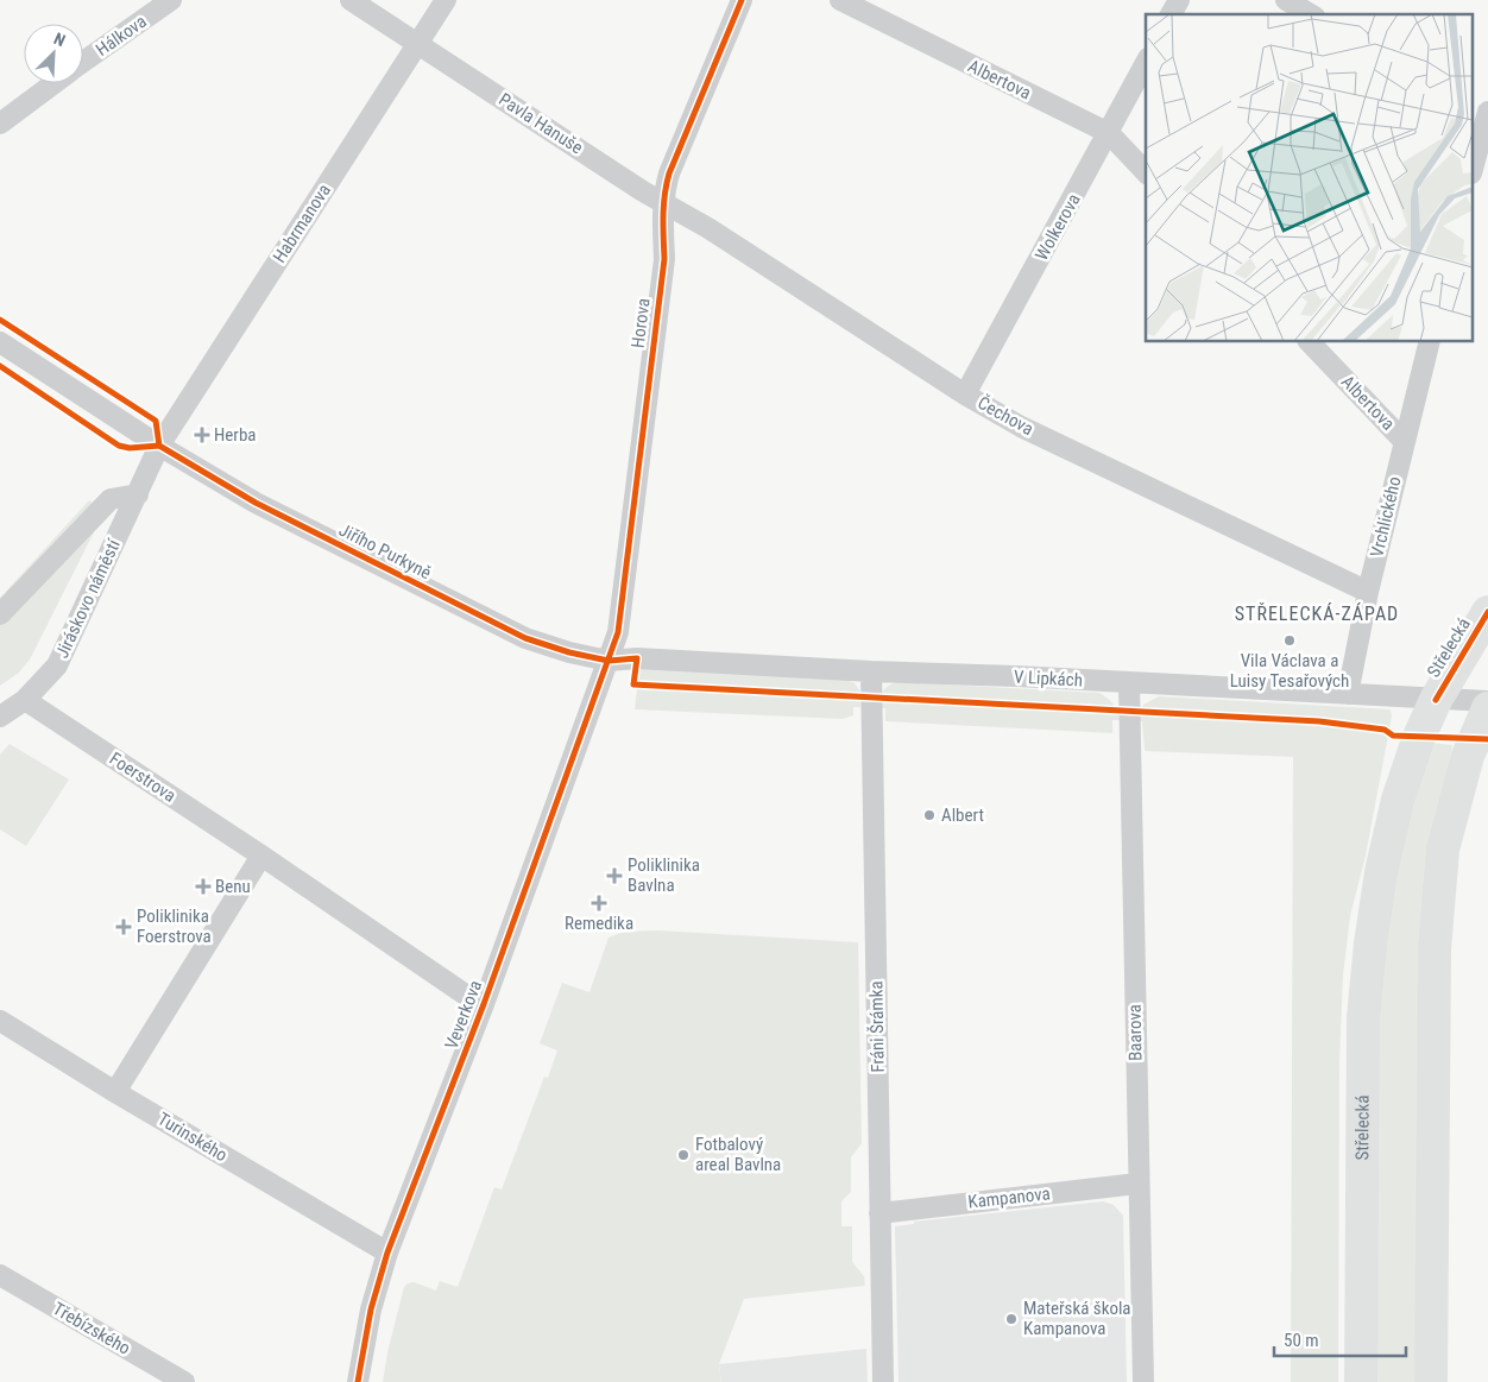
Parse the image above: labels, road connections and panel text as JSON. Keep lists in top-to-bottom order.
{
  "streets": {
    "main road": ["Střelecká"],
    "street": [
      "Hálkova",
      "Albertova",
      "Pavla Hanuše",
      "Habrmanova",
      "Wolkerova",
      "Horova",
      "Čechova",
      "Vrchlického",
      "Jiřího Purkyně",
      "Jiráskovo náměstí",
      "V Lipkách",
      "Foerstrova",
      "Veverkova",
      "Fráni Šrámka",
      "Baarova",
      "Turinského",
      "Kampanova",
      "Třebízského"
    ]
  },
  "crossings": [
    ["Albertova", "Wolkerova"],
    ["Albertova", "Vrchlického"],
    ["Pavla Hanuše", "Habrmanova"],
    ["Pavla Hanuše", "Horova"],
    ["Pavla Hanuše", "Čechova"],
    ["Habrmanova", "Jiřího Purkyně"],
    ["Habrmanova", "Jiráskovo náměstí"],
    ["Wolkerova", "Čechova"],
    ["Horova", "Čechova"],
    ["Horova", "Jiřího Purkyně"],
    ["Horova", "V Lipkách"],
    ["Horova", "Veverkova"],
    ["Čechova", "Vrchlického"],
    ["Vrchlického", "V Lipkách"],
    ["Jiřího Purkyně", "Jiráskovo náměstí"],
    ["Jiřího Purkyně", "V Lipkách"],
    ["Jiřího Purkyně", "Veverkova"],
    ["Jiráskovo náměstí", "Foerstrova"],
    ["Střelecká", "V Lipkách"],
    ["V Lipkách", "Veverkova"],
    ["V Lipkách", "Fráni Šrámka"],
    ["V Lipkách", "Baarova"],
    ["Foerstrova", "Veverkova"],
    ["Veverkova", "Turinského"],
    ["Fráni Šrámka", "Kampanova"],
    ["Baarova", "Kampanova"]
  ],
  "districts": ["STŘELECKÁ-ZÁPAD"],
  "places": {
    "health": [
      "Herba",
      "Poliklinika Bavlna",
      "Benu",
      "Remedika",
      "Poliklinika Foerstrova"
    ],
    "other": [
      "Vila Václava a Luisy Tesařových",
      "Albert",
      "Fotbalový areal Bavlna",
      "Mateřská škola Kampanova"
    ]
  },
  "scale_bar": "50 m",
  "north": "top right"
}
